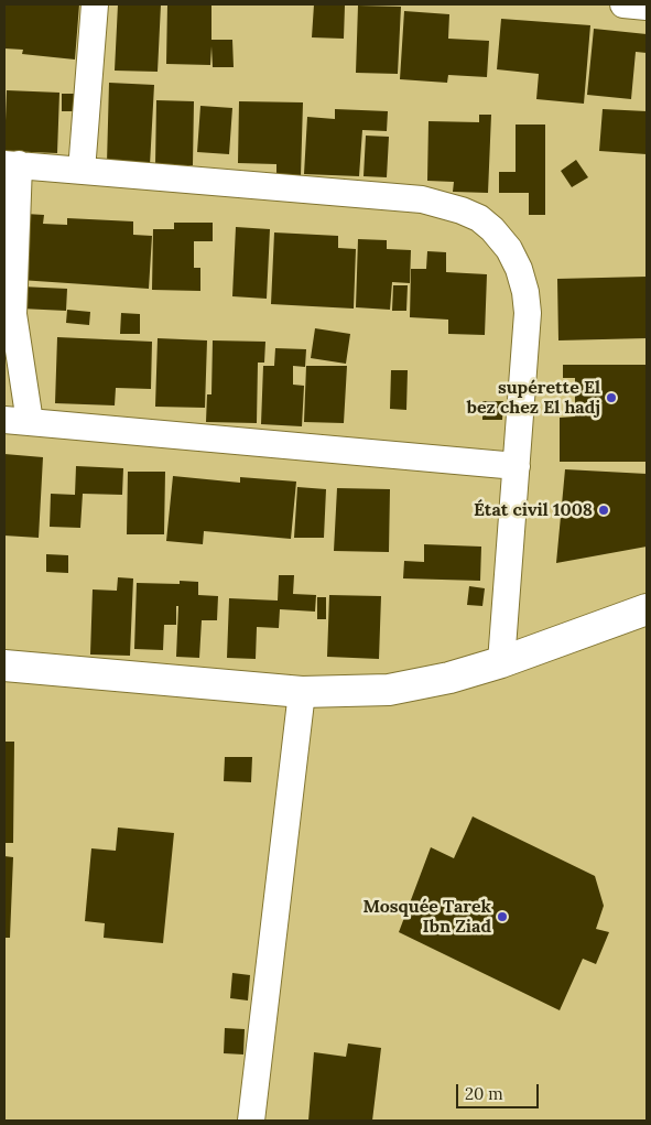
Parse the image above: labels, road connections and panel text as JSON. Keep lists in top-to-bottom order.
{
  "places": ["supérette El bez chez El hadj", "État civil 1008", "Mosquée Tarek Ibn Ziad"],
  "scale_bar": "20 m"
}
